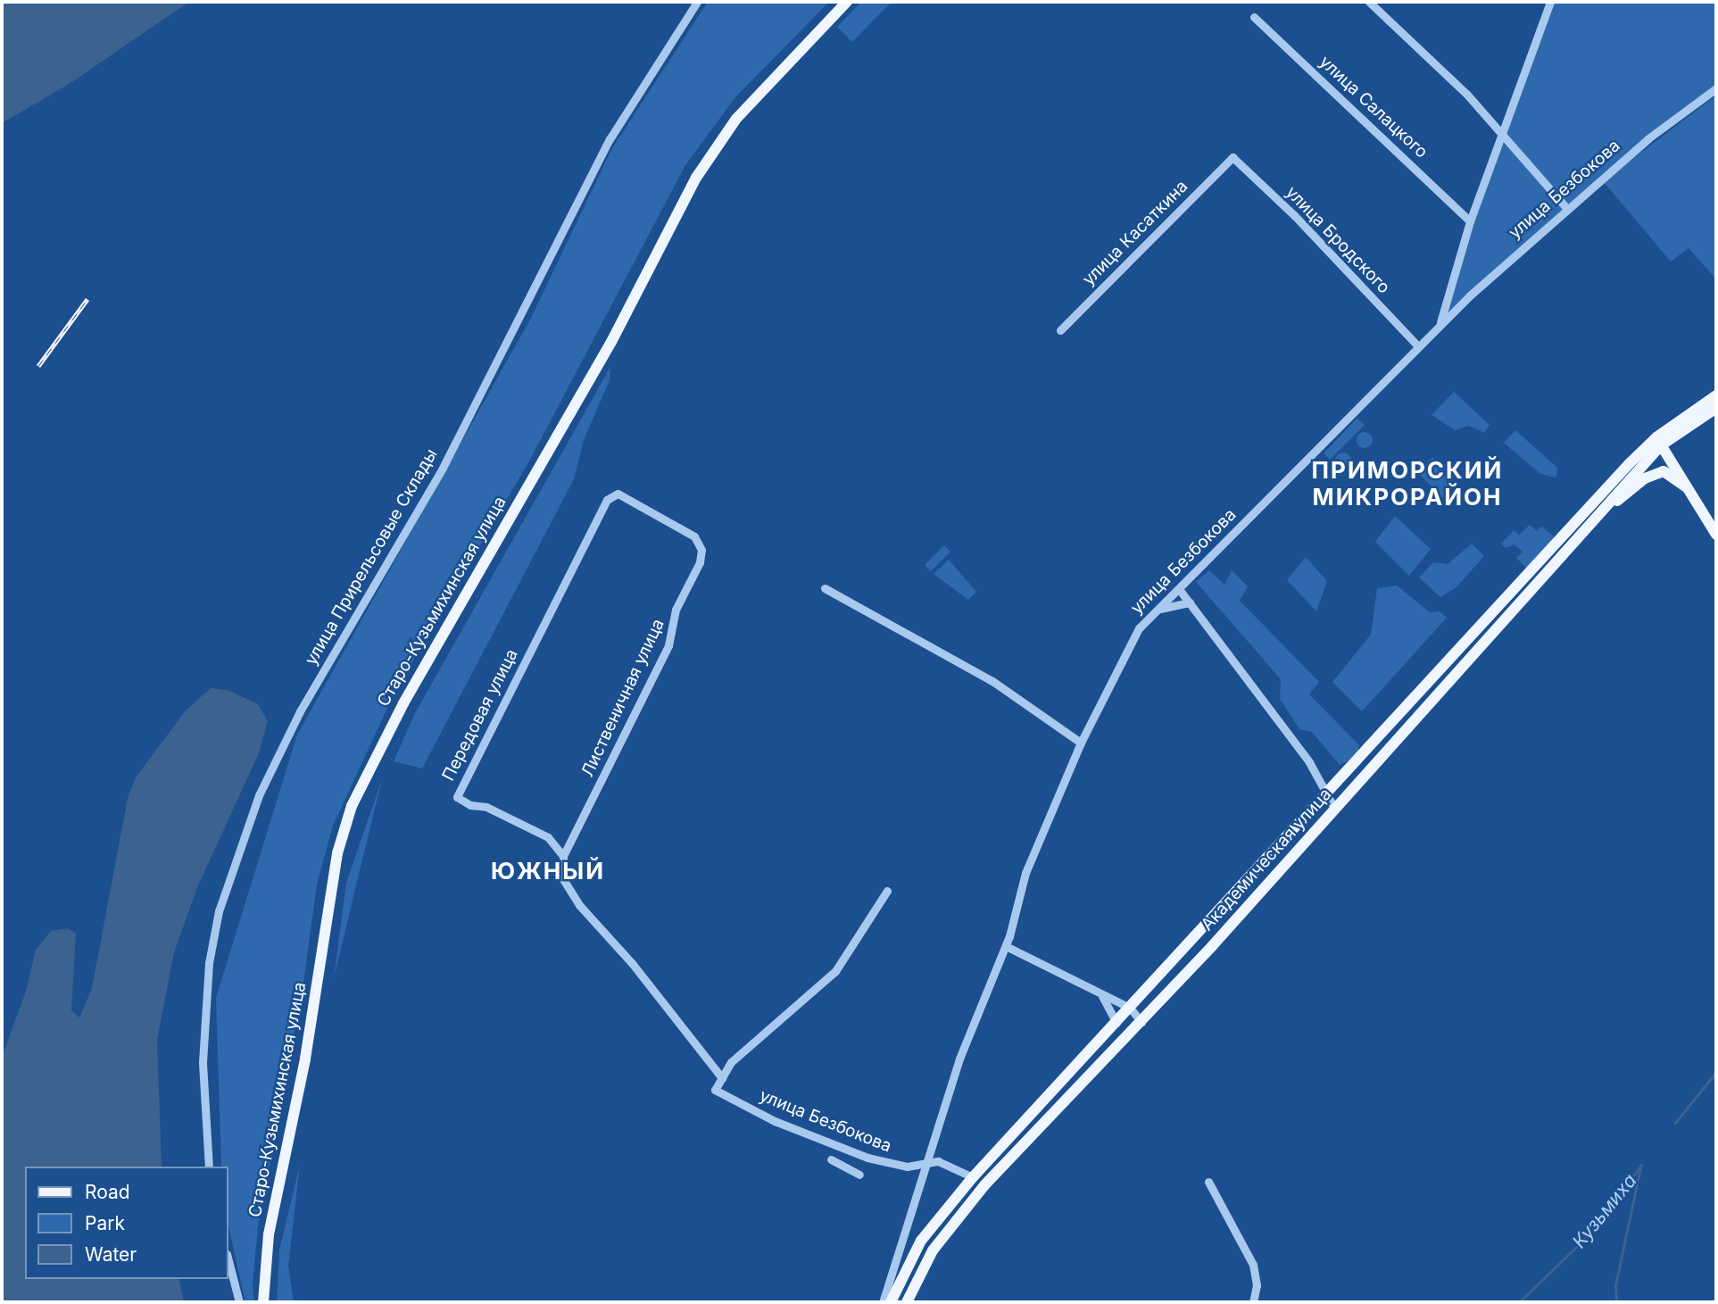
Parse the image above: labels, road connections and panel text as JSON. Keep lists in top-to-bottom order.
{
  "streets": {
    "main road": ["Старо-Кузьмихинская улица", "Академическая улица"],
    "street": [
      "улица Салацкого",
      "улица Безбокова",
      "улица Касаткина",
      "улица Бродского",
      "улица Прирельсовые Склады",
      "Лиственичная улица",
      "Передовая улица"
    ]
  },
  "crossings": [
    ["улица Салацкого", "улица Безбокова"],
    ["улица Безбокова", "улица Бродского"],
    ["улица Касаткина", "улица Бродского"],
    ["Лиственичная улица", "Передовая улица"]
  ],
  "districts": ["ПРИМОРСКИЙ МИКРОРАЙОН", "ЮЖНЫЙ"],
  "water": ["Кузьмиха"],
  "legend": ["Road", "Park", "Water"]
}
